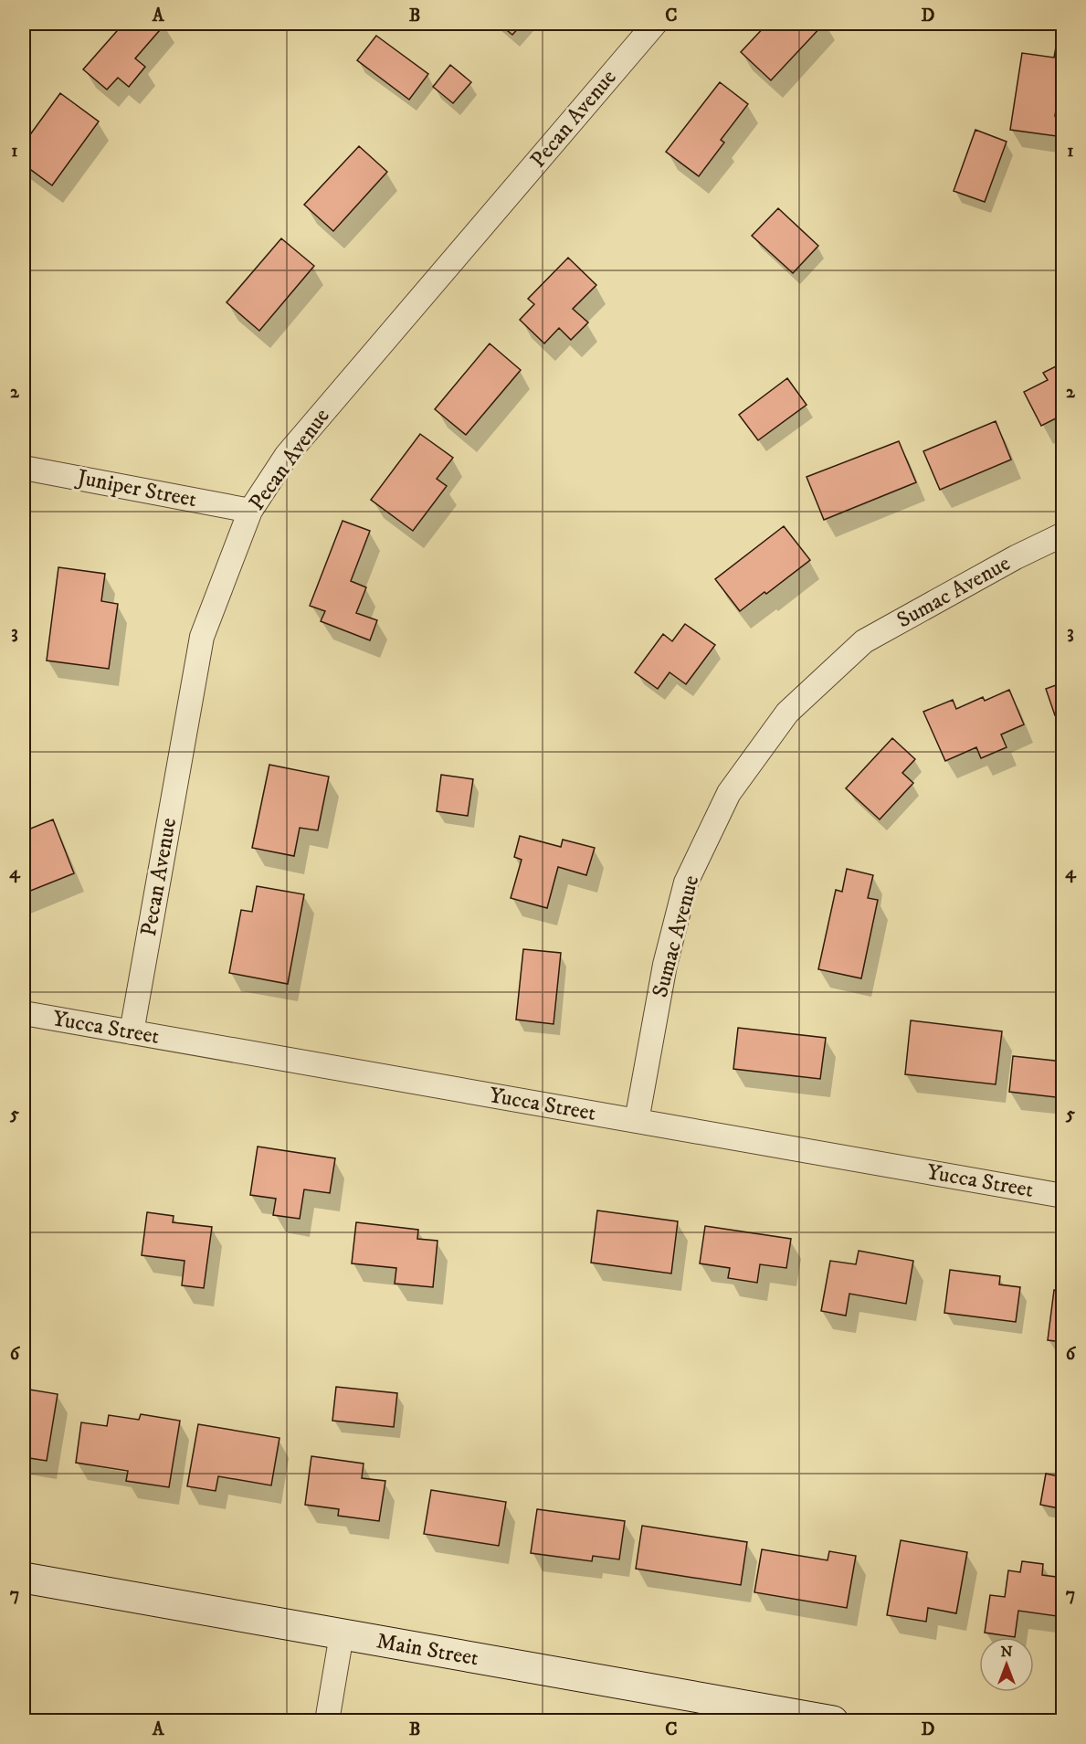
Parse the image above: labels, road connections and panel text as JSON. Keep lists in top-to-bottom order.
{
  "streets": {
    "main road": ["Main Street"],
    "street": [
      "Pecan Avenue",
      "Juniper Street",
      "Sumac Avenue",
      "Yucca Street"
    ]
  },
  "crossings": [
    ["Pecan Avenue", "Juniper Street"],
    ["Pecan Avenue", "Yucca Street"],
    ["Sumac Avenue", "Yucca Street"]
  ],
  "north": "top",
  "grid": {
    "columns": [
      "A",
      "B",
      "C",
      "D"
    ],
    "rows": [
      "1",
      "2",
      "3",
      "4",
      "5",
      "6",
      "7"
    ]
  }
}
